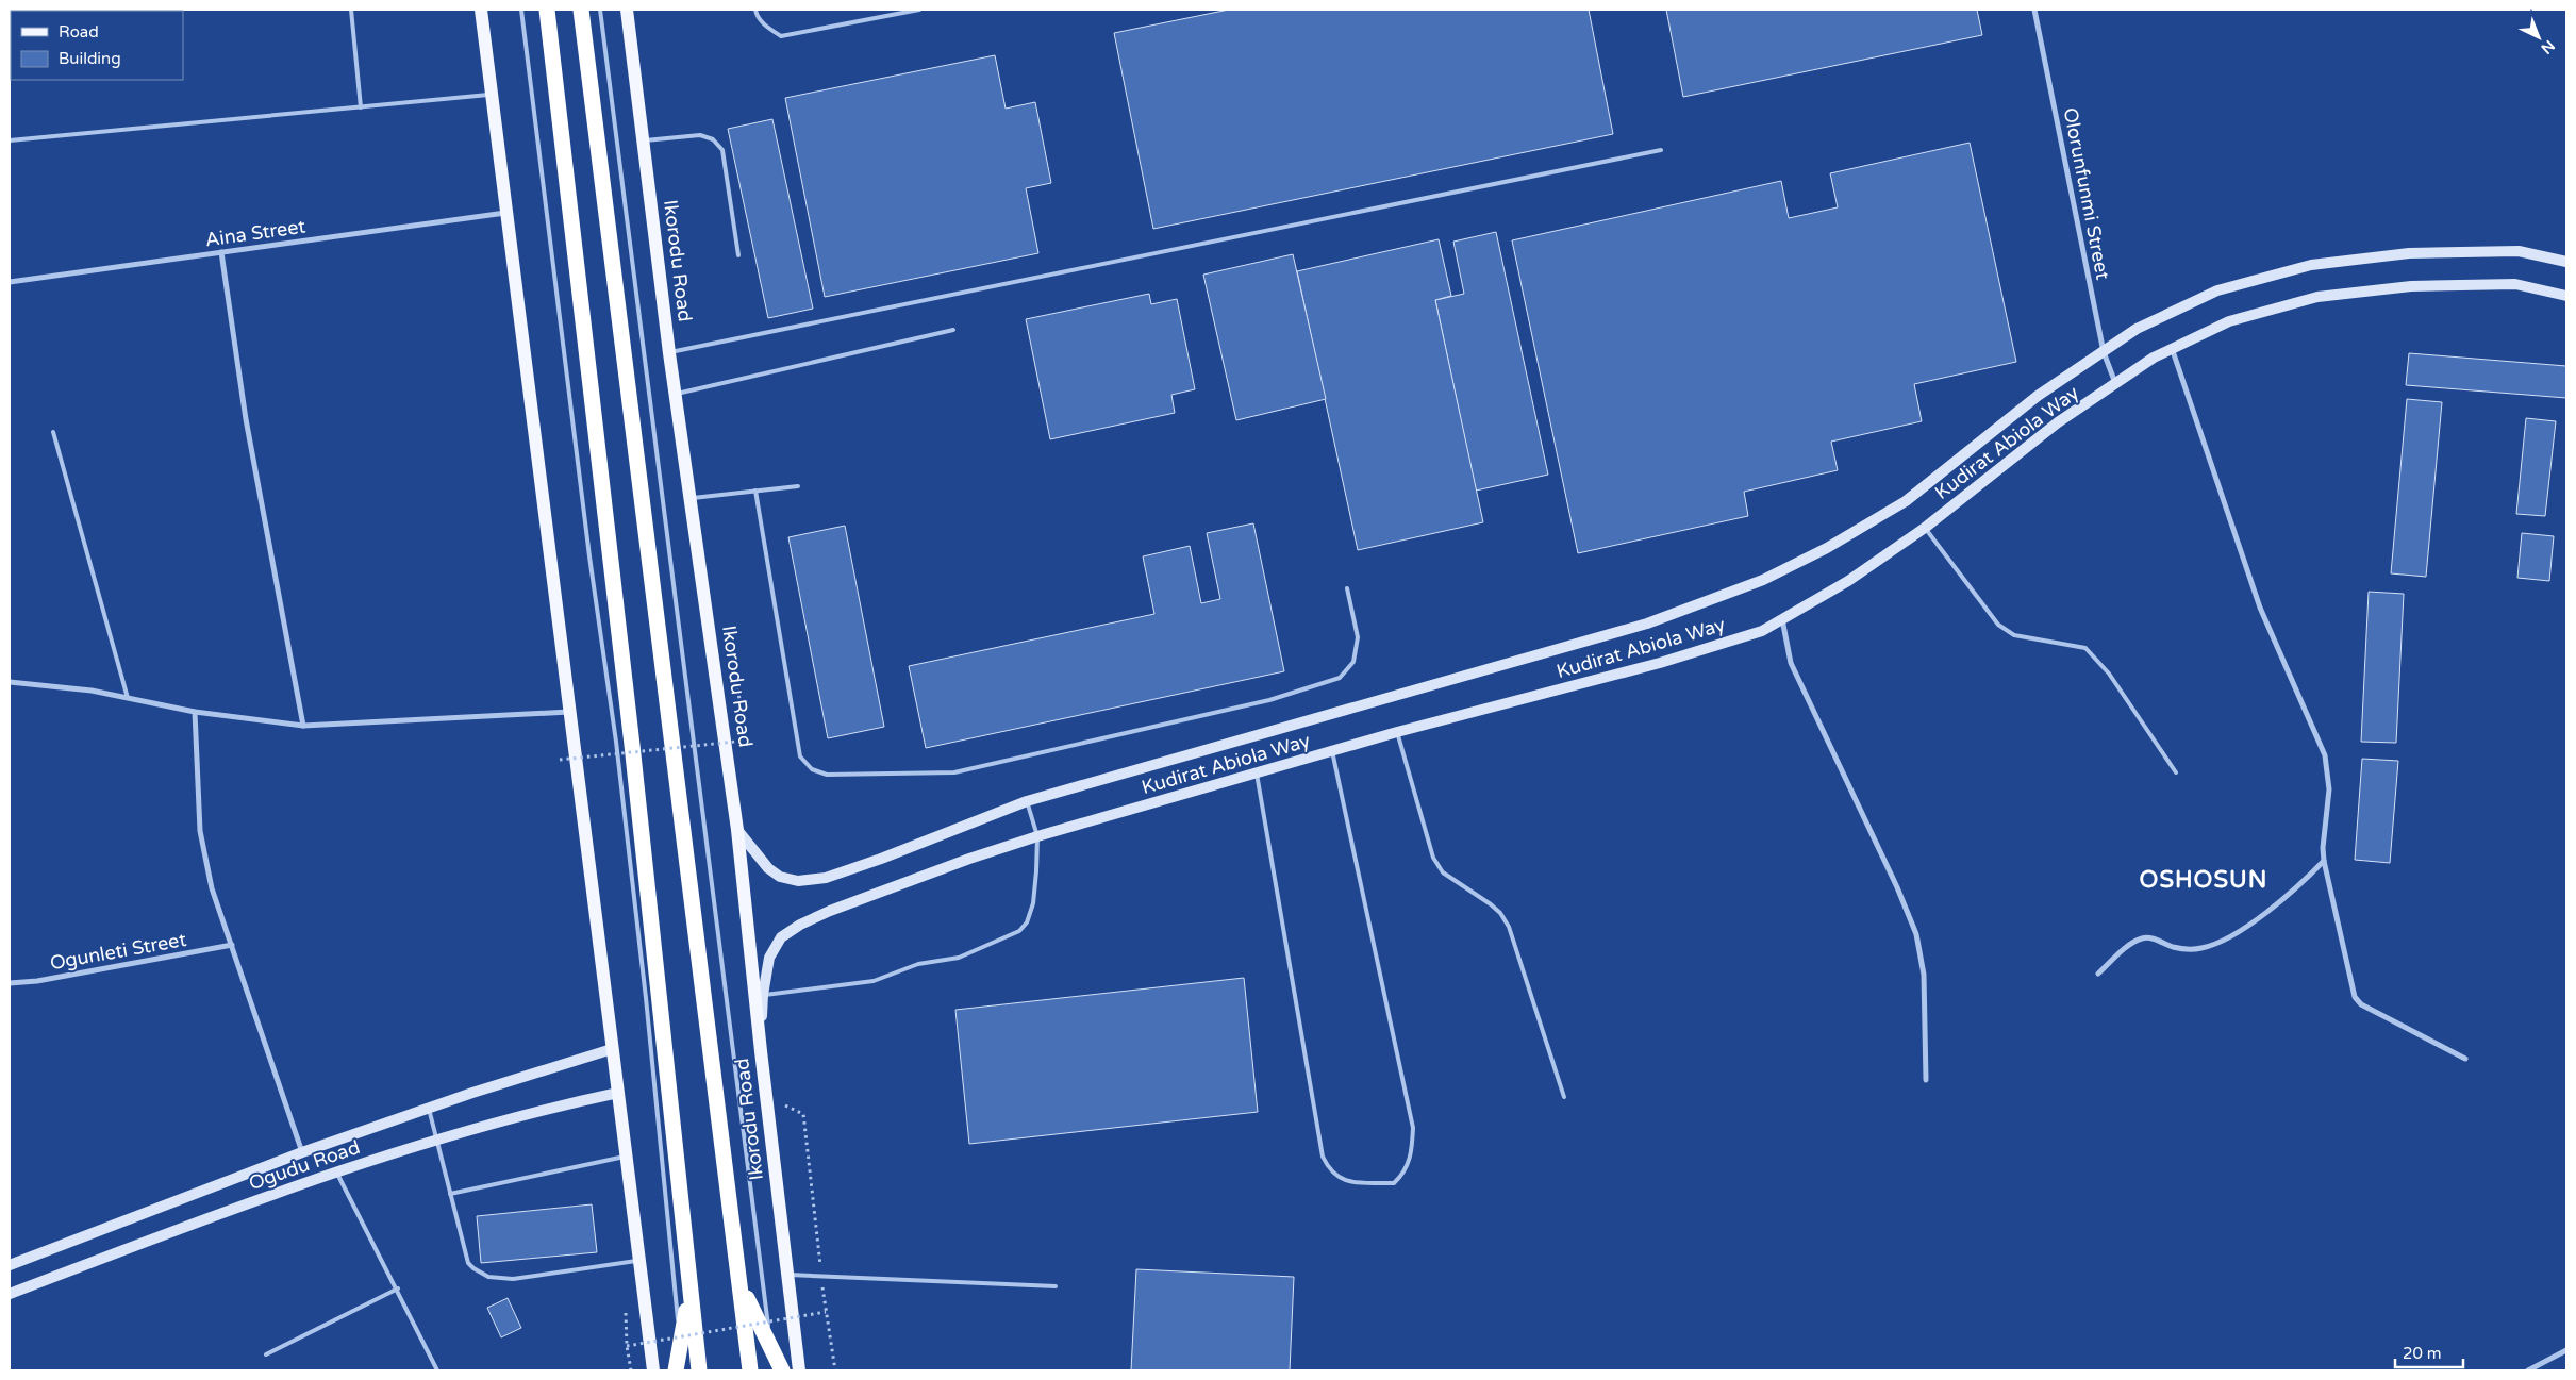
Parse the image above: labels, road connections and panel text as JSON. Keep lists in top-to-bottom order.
{
  "streets": {
    "highway": ["Ikorodu Road"],
    "main road": ["Kudirat Abiola Way", "Ogudu Road"],
    "street": ["Olorunfunmi Street", "Aina Street", "Ogunleti Street"]
  },
  "crossings": [
    ["Olorunfunmi Street", "Kudirat Abiola Way"],
    ["Ikorodu Road", "Kudirat Abiola Way"]
  ],
  "districts": ["OSHOSUN"],
  "legend": ["Road", "Building"],
  "scale_bar": "20 m",
  "north": "bottom right"
}
